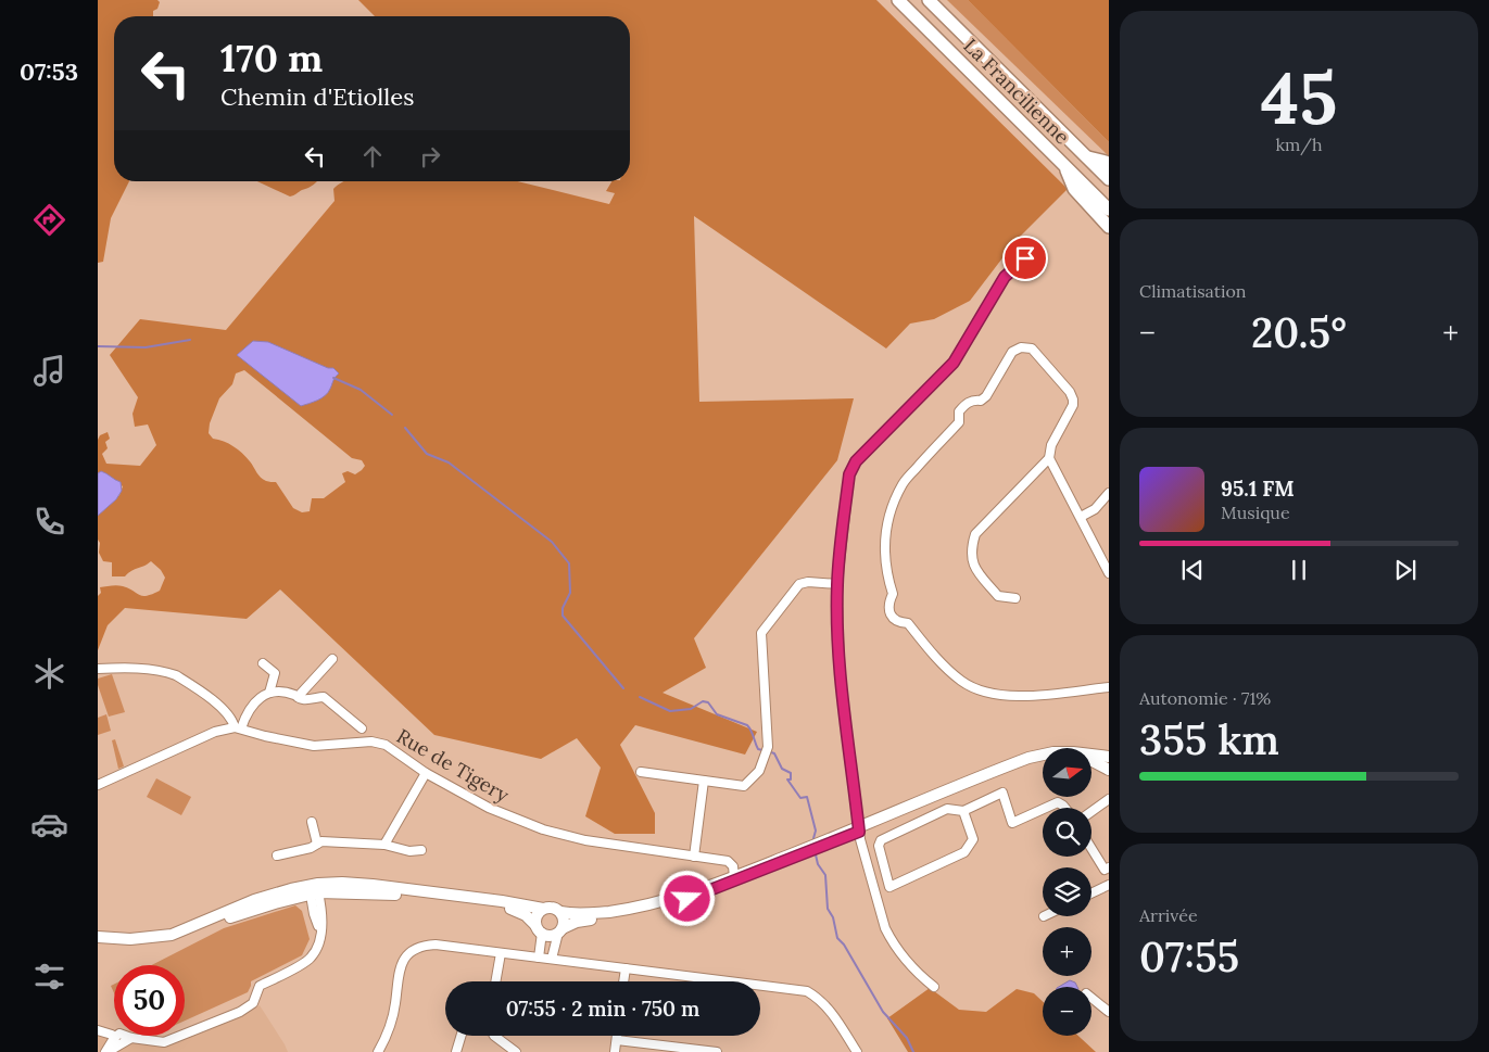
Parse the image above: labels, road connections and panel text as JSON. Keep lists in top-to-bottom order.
{
  "streets": {
    "highway": ["La Francilienne"],
    "street": ["Rue de Tigery"]
  },
  "north": "right",
  "page": {
    "tabs": "07:53",
    "tile": [
      ["45", "km/h"],
      "Climatisation",
      ["Autonomie · 71%", "355 km"],
      ["Arrivée", "07:55"]
    ],
    "turn": ["170 m", "Chemin d'Etiolles"],
    "heat": ["−", "20.5°", "+"],
    "song": ["95.1 FM", "Musique"],
    "map_buttons": ["+", "−"],
    "limit": "50",
    "trip": "07:55 · 2 min · 750 m"
  }
}
